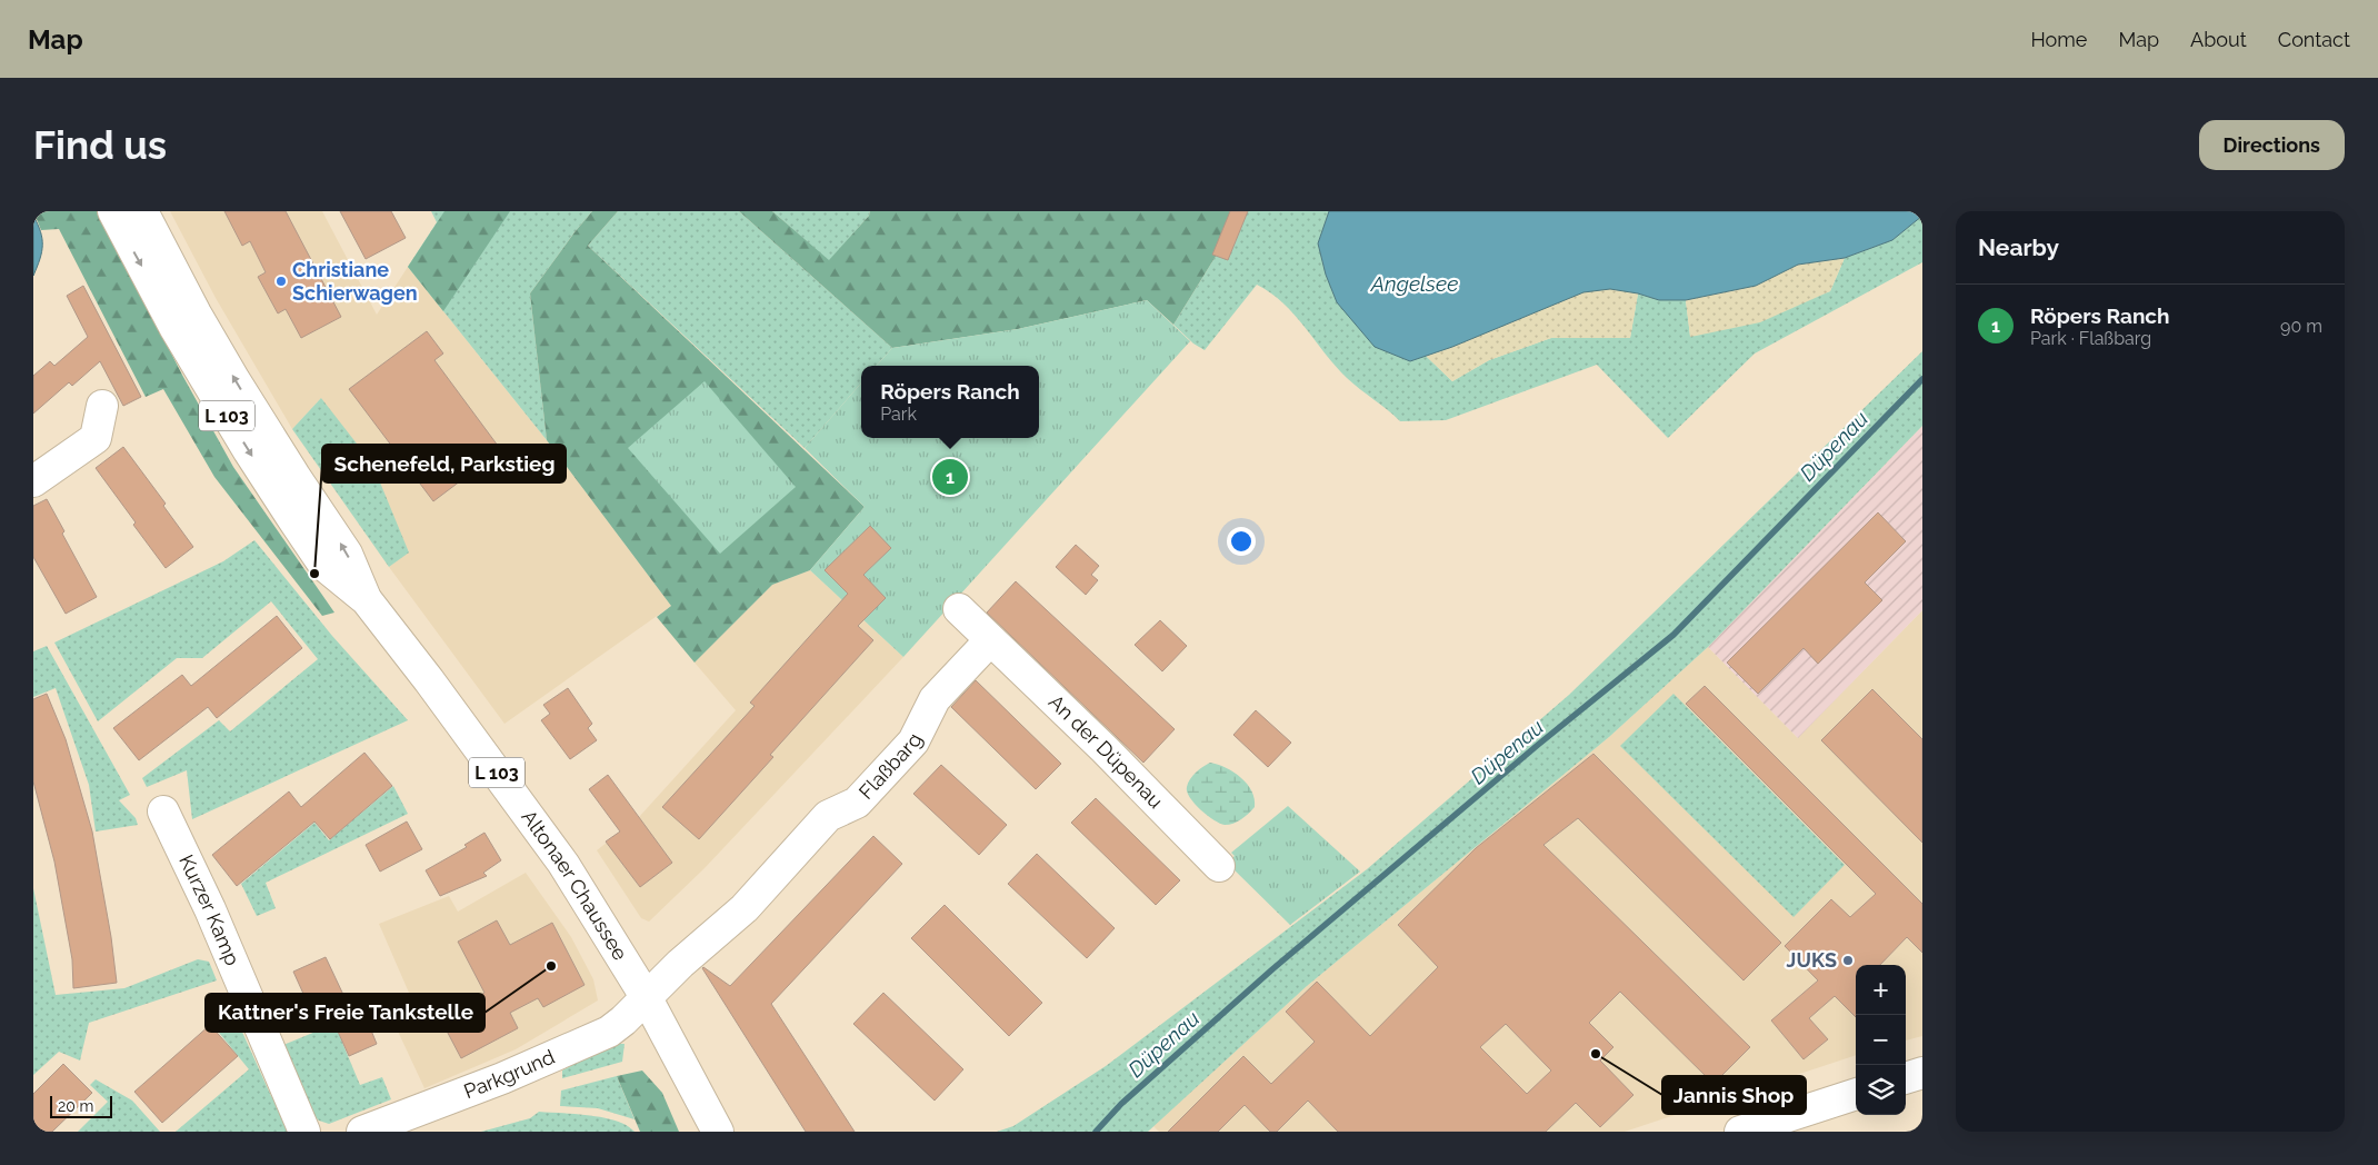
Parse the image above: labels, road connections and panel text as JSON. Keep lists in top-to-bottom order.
{
  "streets": {
    "street": [
      "L 103",
      "An der Düpenau",
      "Flaßbarg",
      "Altonaer Chaussee",
      "Kurzer Kamp",
      "Parkgrund"
    ]
  },
  "crossings": [
    ["An der Düpenau", "Flaßbarg"],
    ["Flaßbarg", "Altonaer Chaussee"],
    ["Flaßbarg", "Parkgrund"],
    ["Altonaer Chaussee", "Parkgrund"]
  ],
  "water": ["Angelsee", "Düpenau"],
  "places": [
    "Christiane Schierwagen",
    "Schenefeld, Parkstieg",
    "JUKS",
    "Kattner's Freie Tankstelle",
    "Jannis Shop"
  ],
  "scale_bar": "20 m",
  "page": {
    "header": "Map",
    "nav": [
      "Home",
      "Map",
      "About",
      "Contact"
    ],
    "buttons": "Directions",
    "title": "Find us",
    "heading": "Nearby",
    "list": [
      {
        "mark": "1",
        "name": "Röpers Ranch",
        "note": "Park · Flaßbarg",
        "value": "90 m"
      }
    ],
    "popup": ["Röpers Ranch", "Park"],
    "pins": "1",
    "map_buttons": ["+", "−"],
    "scale": "20 m"
  }
}
